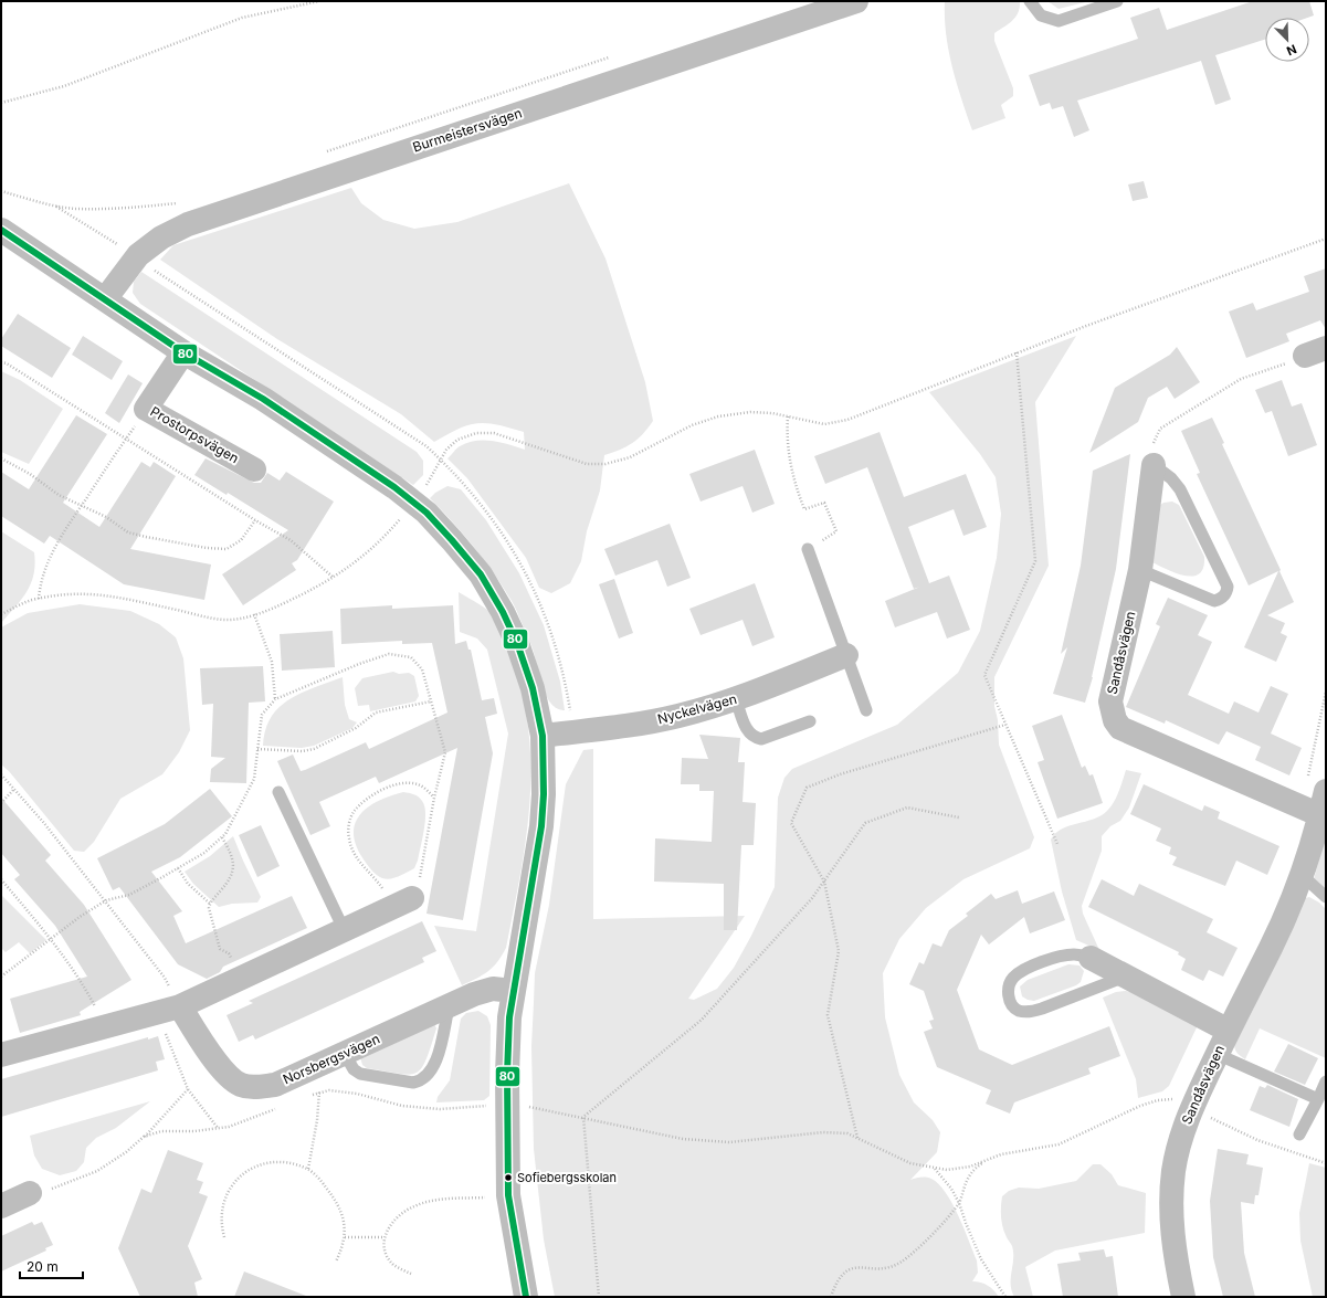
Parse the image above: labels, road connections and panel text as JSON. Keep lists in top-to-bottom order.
{
  "streets": {
    "street": [
      "Burmeistersvägen",
      "Prostorpsvägen",
      "Sandåsvägen",
      "Nyckelvägen",
      "Norsbergsvägen"
    ]
  },
  "places": ["Sofiebergsskolan"],
  "lines": ["transit line 80"],
  "scale_bar": "20 m",
  "north": "bottom right"
}
